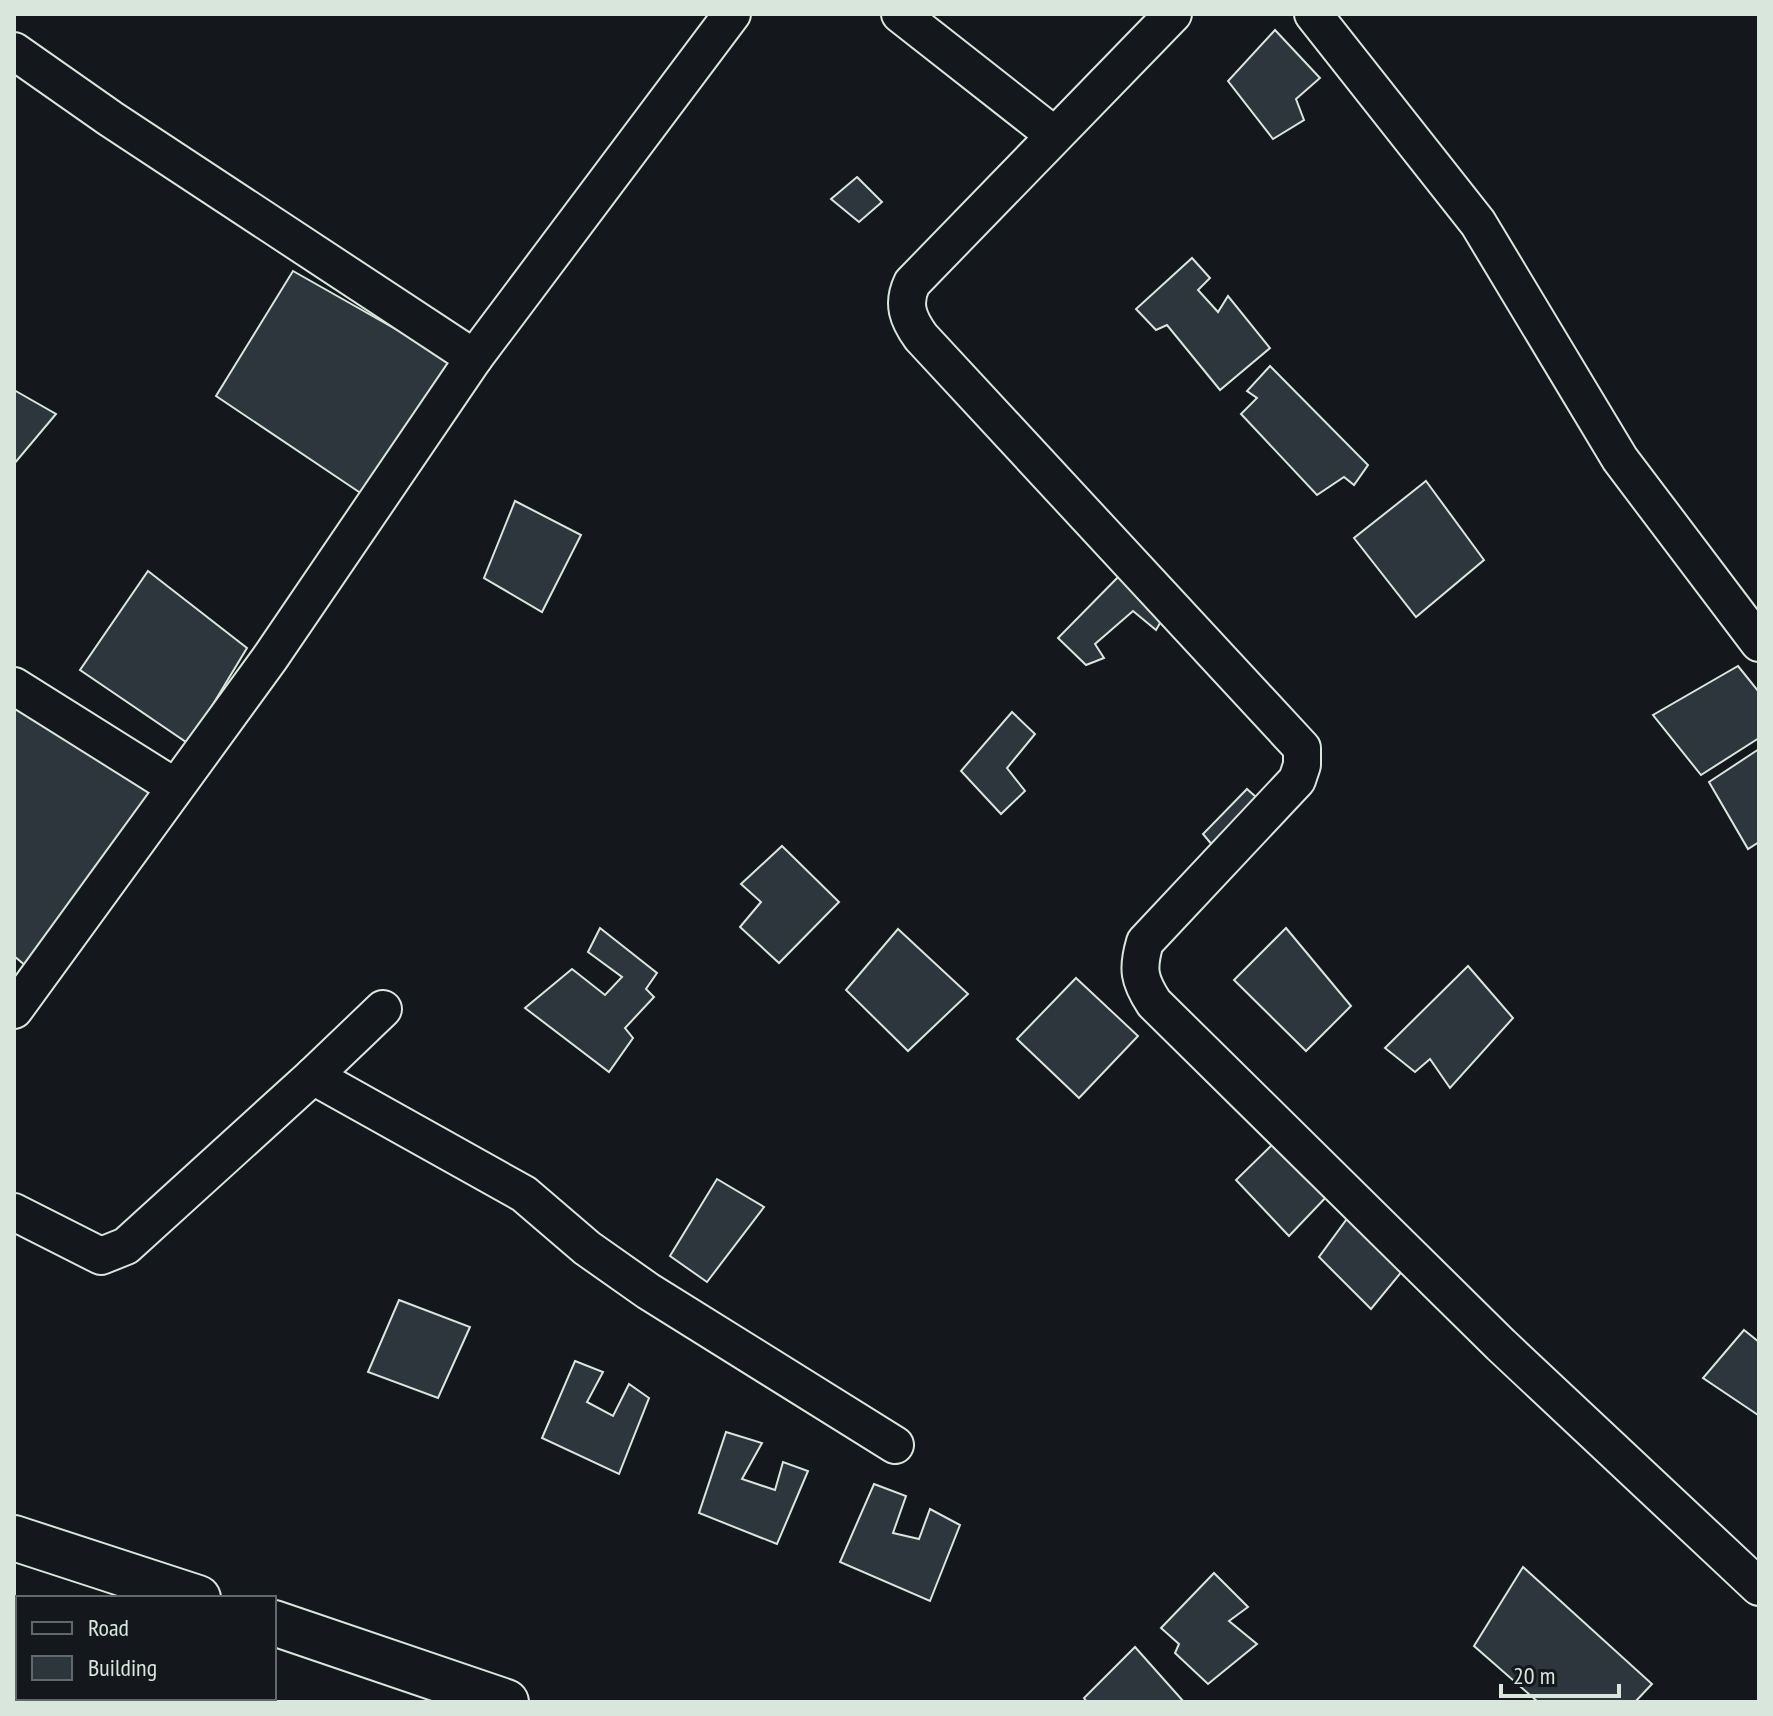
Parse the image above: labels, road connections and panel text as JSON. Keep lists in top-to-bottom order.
{
  "legend": ["Road", "Building"],
  "scale_bar": "20 m"
}
